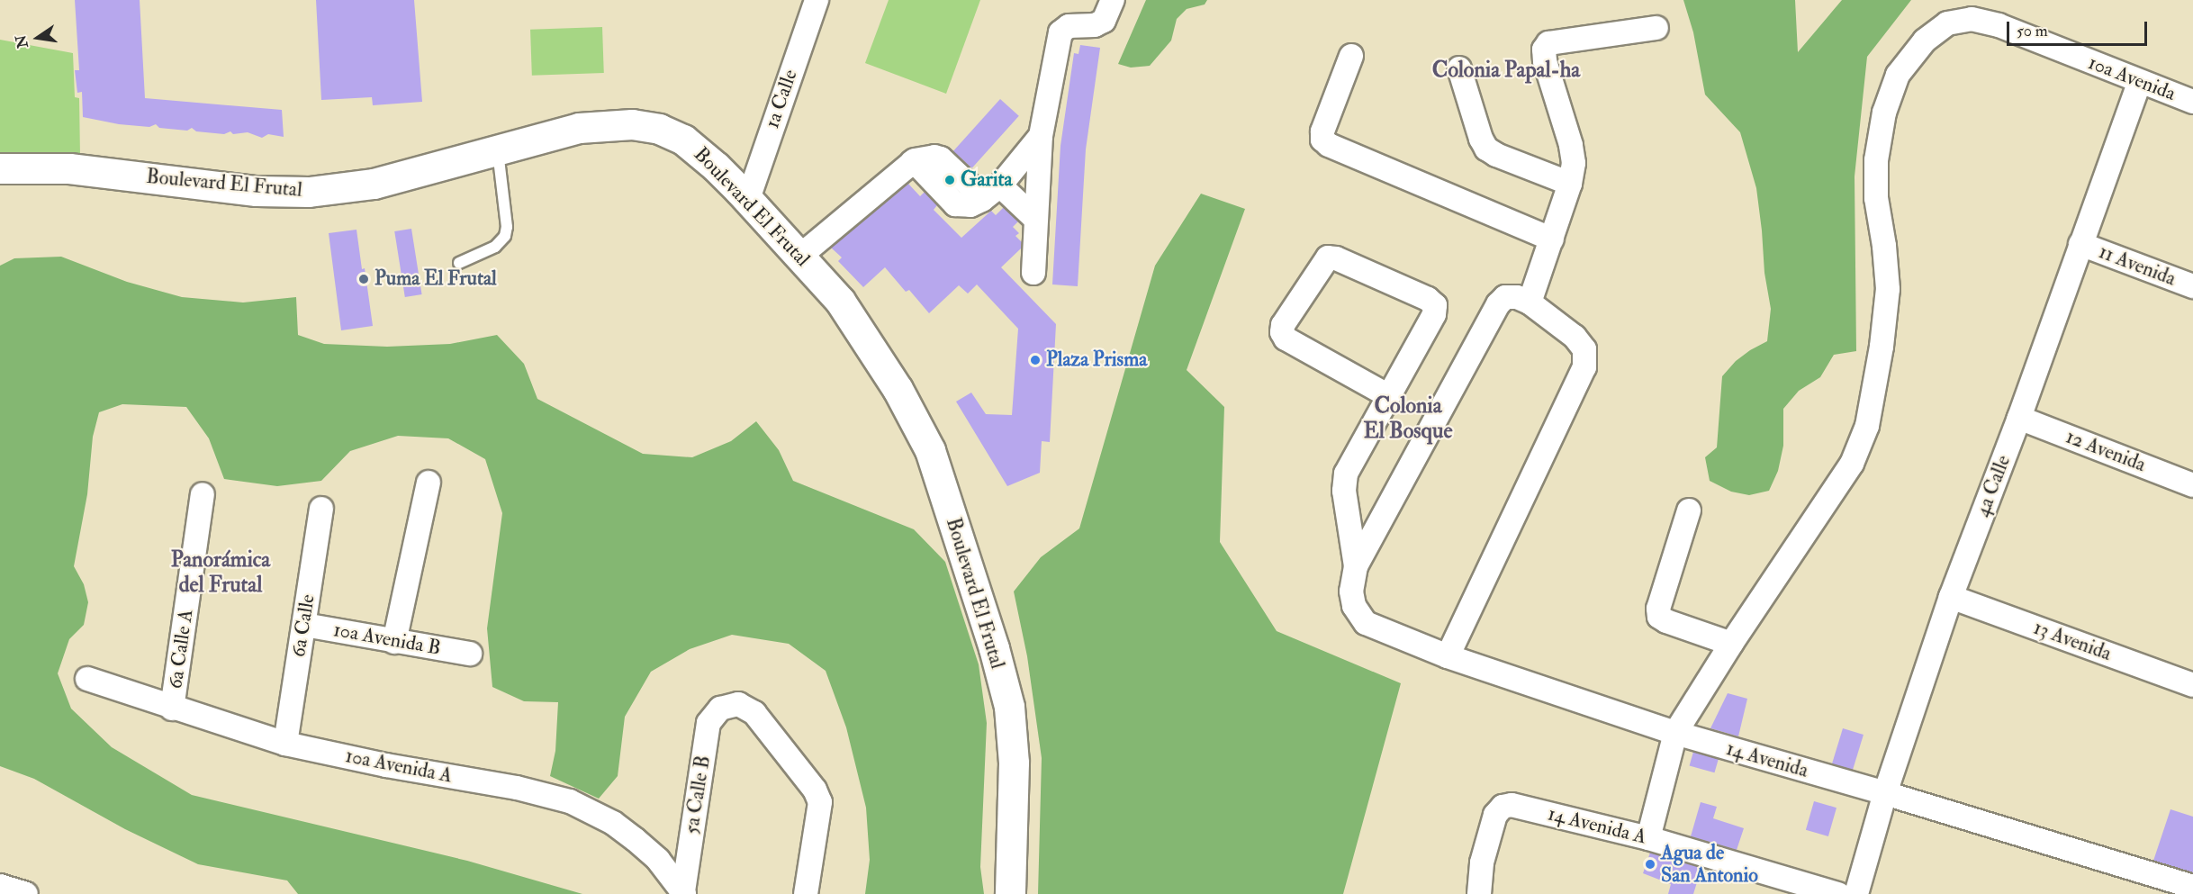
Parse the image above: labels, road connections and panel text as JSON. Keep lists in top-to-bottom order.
{
  "streets": {
    "main road": ["Boulevard El Frutal"],
    "street": [
      "10a Avenida",
      "1a Calle",
      "11 Avenida",
      "12 Avenida",
      "4a Calle",
      "6a Calle",
      "10a Avenida B",
      "13 Avenida",
      "6a Calle A",
      "14 Avenida",
      "10a Avenida A",
      "5a Calle B",
      "14 Avenida A"
    ]
  },
  "crossings": [
    ["10a Avenida", "4a Calle"],
    ["1a Calle", "Boulevard El Frutal"],
    ["11 Avenida", "4a Calle"],
    ["12 Avenida", "4a Calle"],
    ["4a Calle", "13 Avenida"],
    ["4a Calle", "14 Avenida"],
    ["6a Calle", "10a Avenida B"],
    ["6a Calle", "10a Avenida A"],
    ["6a Calle A", "10a Avenida A"],
    ["10a Avenida A", "5a Calle B"]
  ],
  "districts": ["Colonia Papal-ha", "Colonia El Bosque", "Panorámica del Frutal"],
  "places": [
    "Garita",
    "Puma El Frutal",
    "Plaza Prisma",
    "Agua de San Antonio"
  ],
  "scale_bar": "50 m",
  "north": "left"
}
